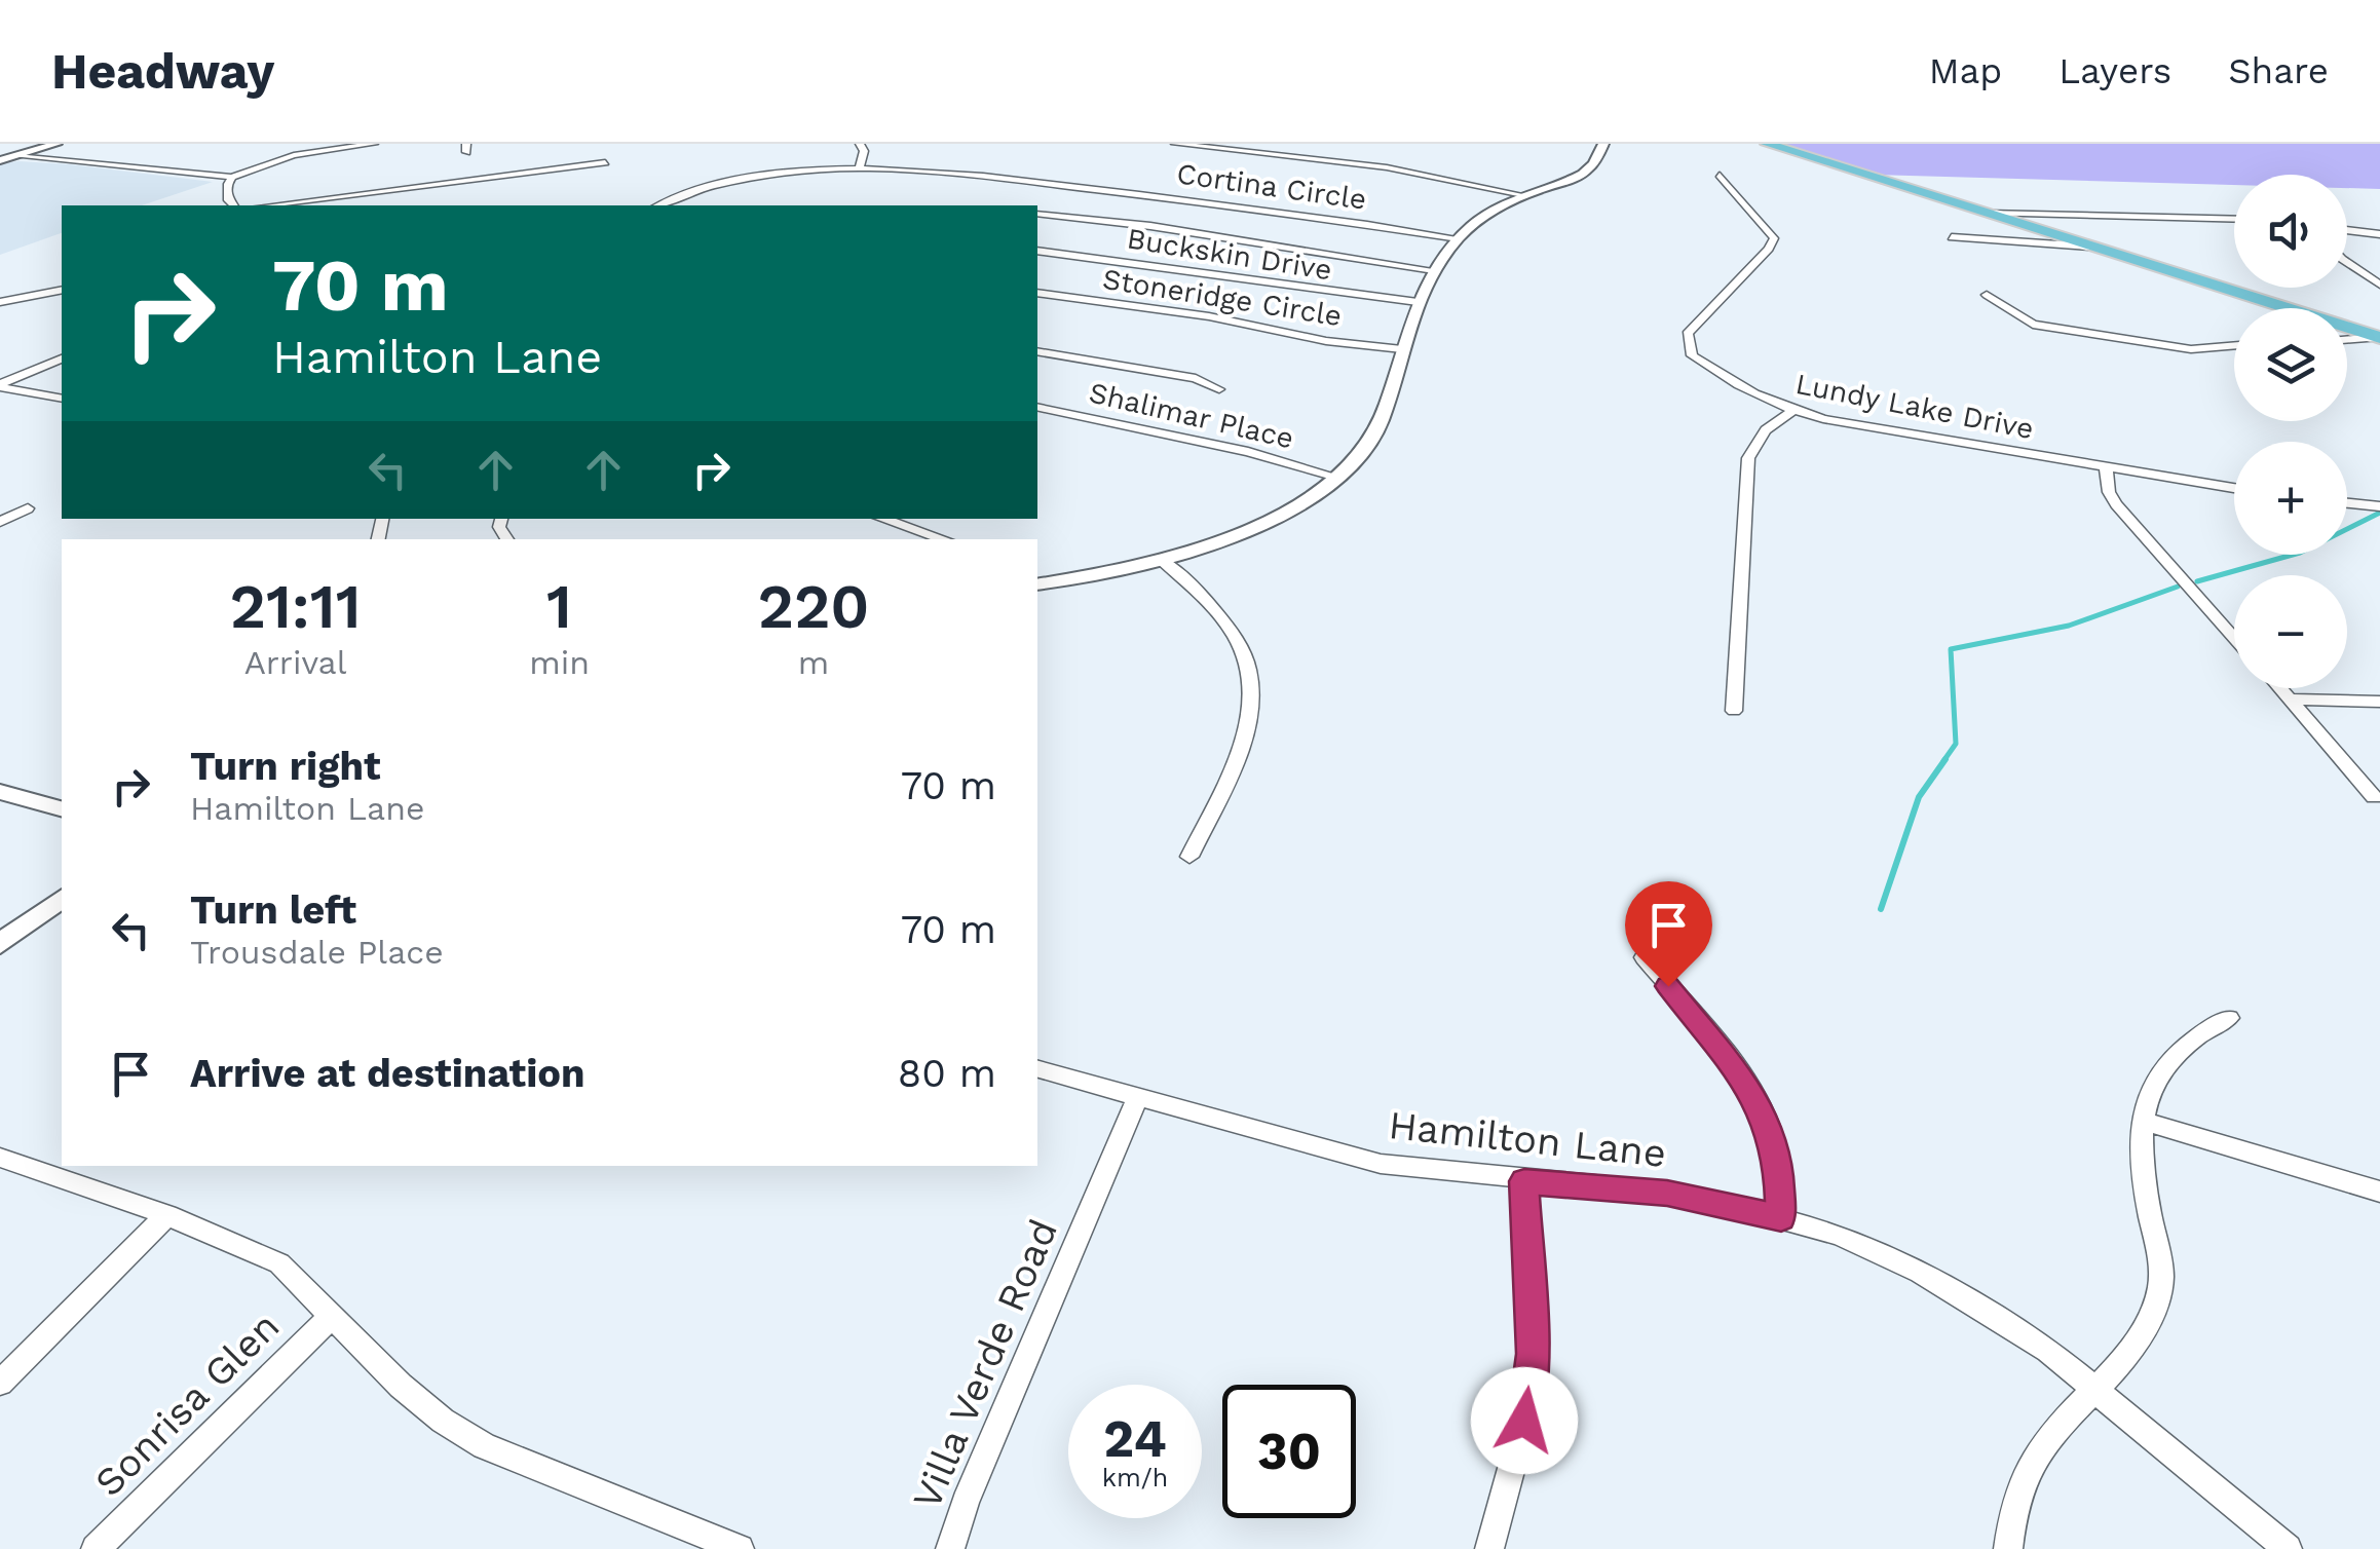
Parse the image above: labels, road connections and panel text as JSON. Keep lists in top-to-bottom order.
{
  "streets": {
    "street": [
      "Cortina Circle",
      "Buckskin Drive",
      "Stoneridge Circle",
      "Lundy Lake Drive",
      "Shalimar Place",
      "Hamilton Lane",
      "Villa Verde Road",
      "Sonrisa Glen"
    ]
  },
  "crossings": [
    ["Hamilton Lane", "Villa Verde Road"]
  ],
  "page": {
    "header": "Headway",
    "nav": ["Map", "Layers", "Share"],
    "map_buttons": ["+", "−"],
    "turn": ["70 m", "Hamilton Lane"],
    "eta": [
      "21:11",
      "Arrival",
      "1",
      "min",
      "220",
      "m"
    ],
    "list": [
      {
        "name": "Turn right",
        "note": "Hamilton Lane",
        "value": "70 m"
      },
      {
        "name": "Turn left",
        "note": "Trousdale Place",
        "value": "70 m"
      },
      {
        "name": "Arrive at destination",
        "value": "80 m"
      }
    ],
    "speed": "24 km/h",
    "limit": "30"
  }
}
